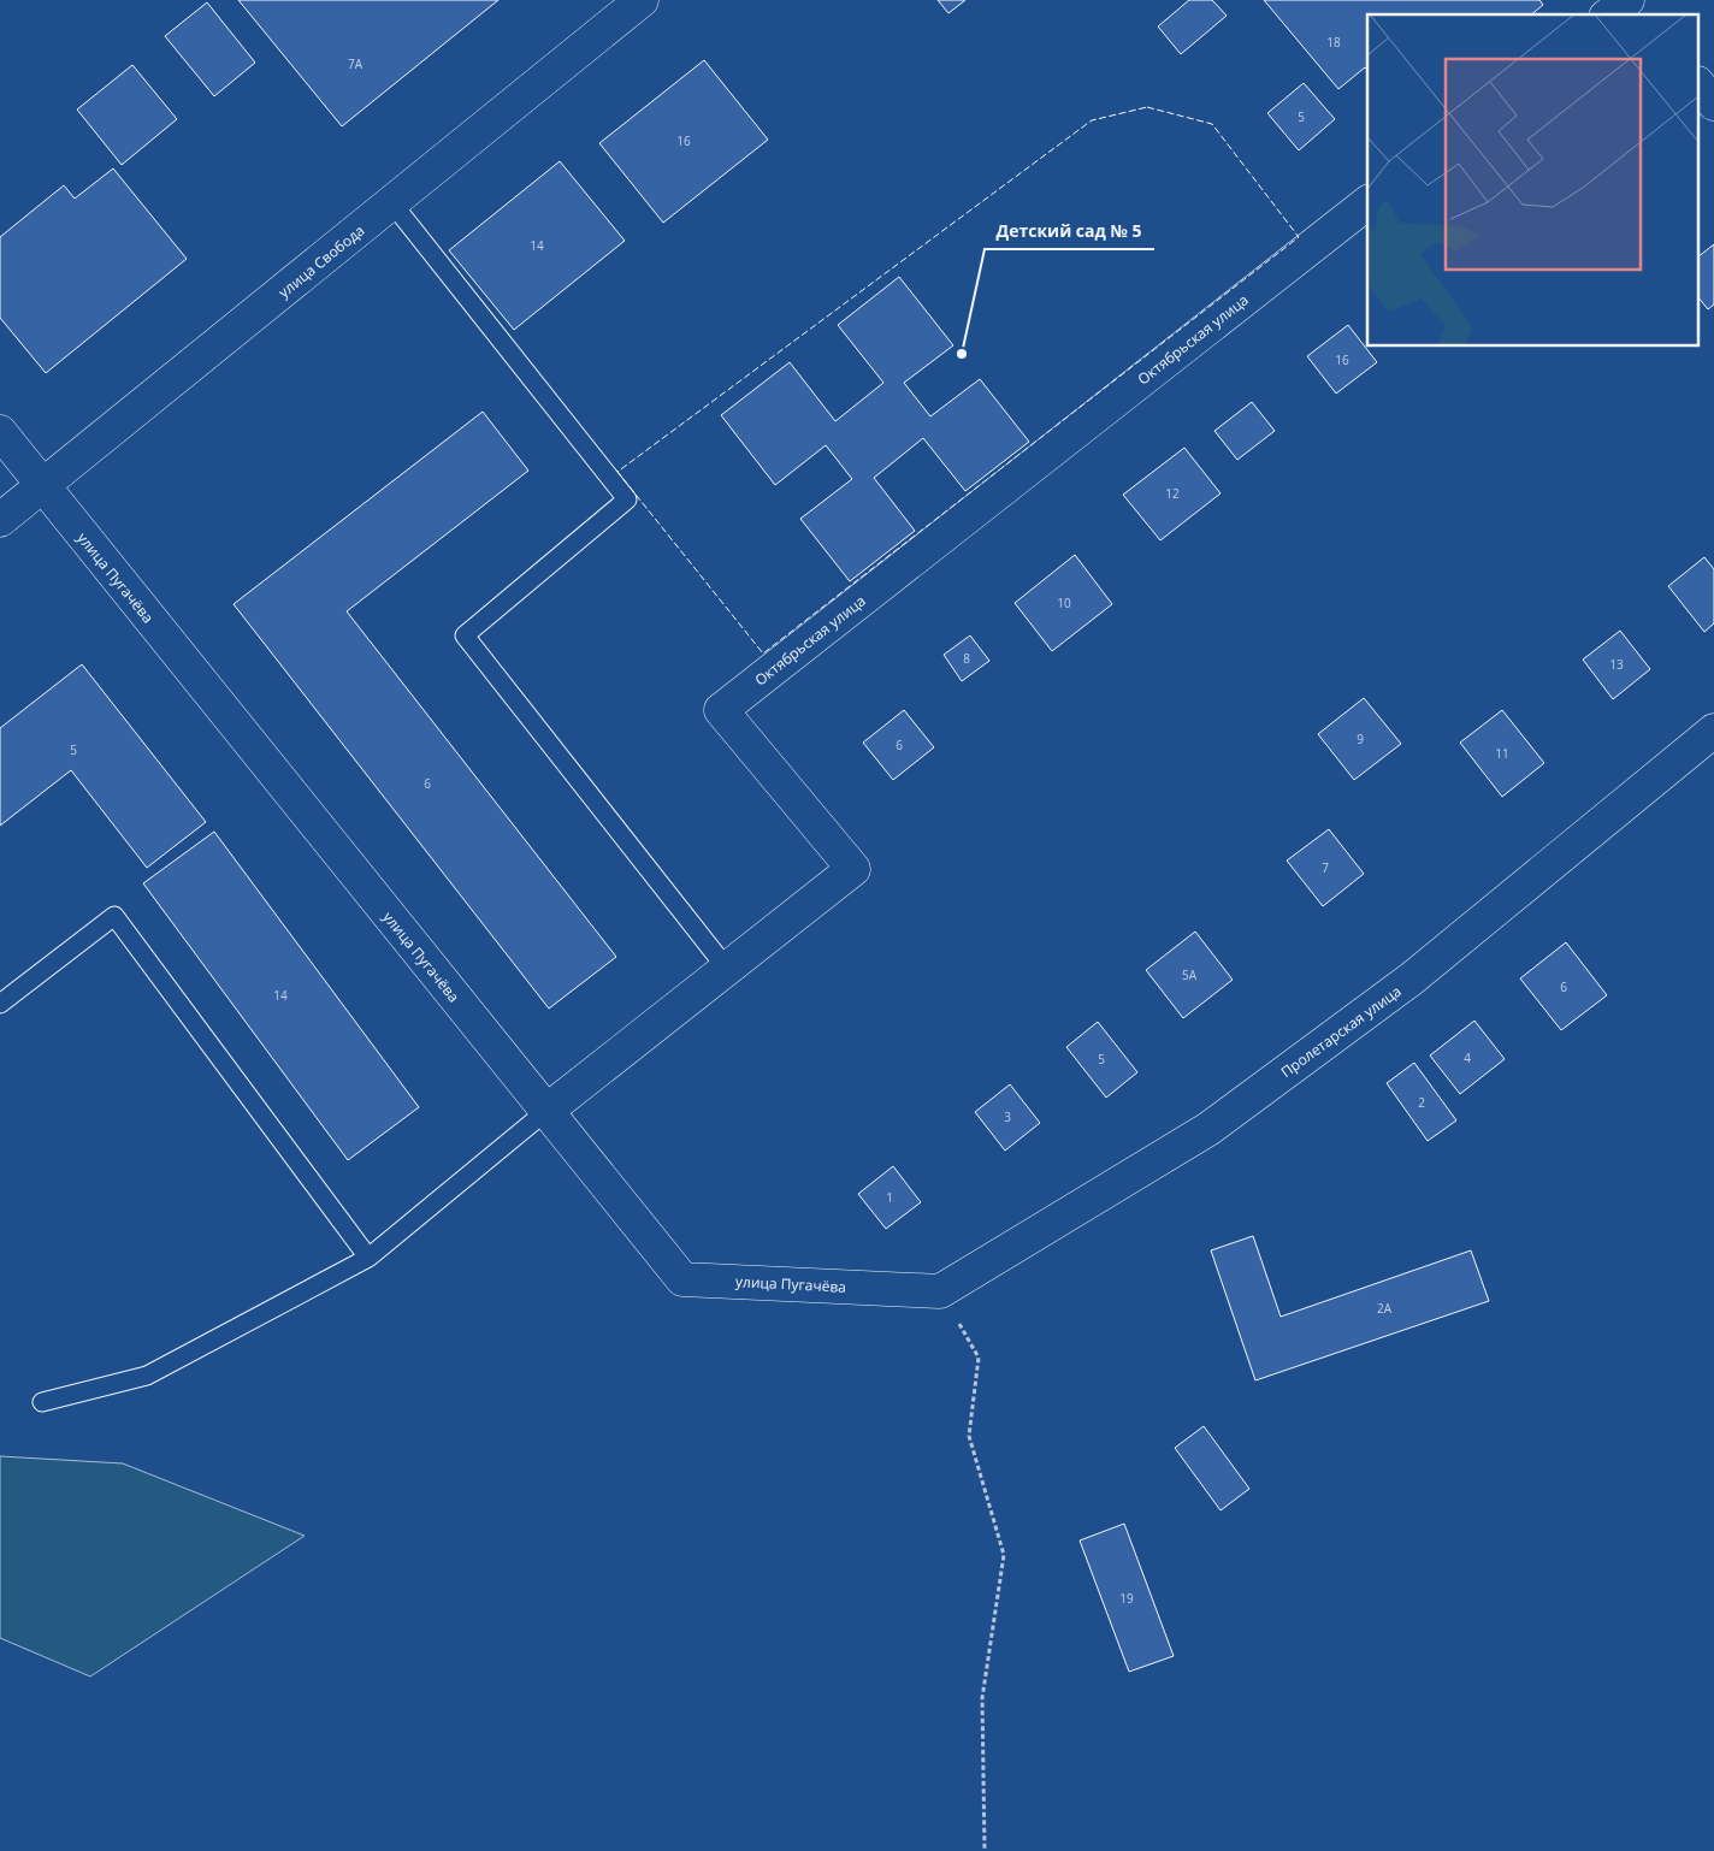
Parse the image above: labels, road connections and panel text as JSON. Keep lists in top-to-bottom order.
{
  "streets": {
    "street": [
      "улица Свобода",
      "Октябрьская улица",
      "улица Пугачёва",
      "Пролетарская улица"
    ]
  },
  "crossings": [
    ["улица Свобода", "улица Пугачёва"],
    ["Октябрьская улица", "улица Пугачёва"],
    ["улица Пугачёва", "Пролетарская улица"]
  ],
  "places": ["Детский сад № 5"],
  "house_numbers": [
    "18",
    "7А",
    "5",
    "16",
    "14",
    "16",
    "12",
    "10",
    "8",
    "13",
    "9",
    "6",
    "5",
    "11",
    "6",
    "7",
    "5А",
    "6",
    "14",
    "4",
    "5",
    "2",
    "3",
    "1",
    "2А",
    "19"
  ]
}
